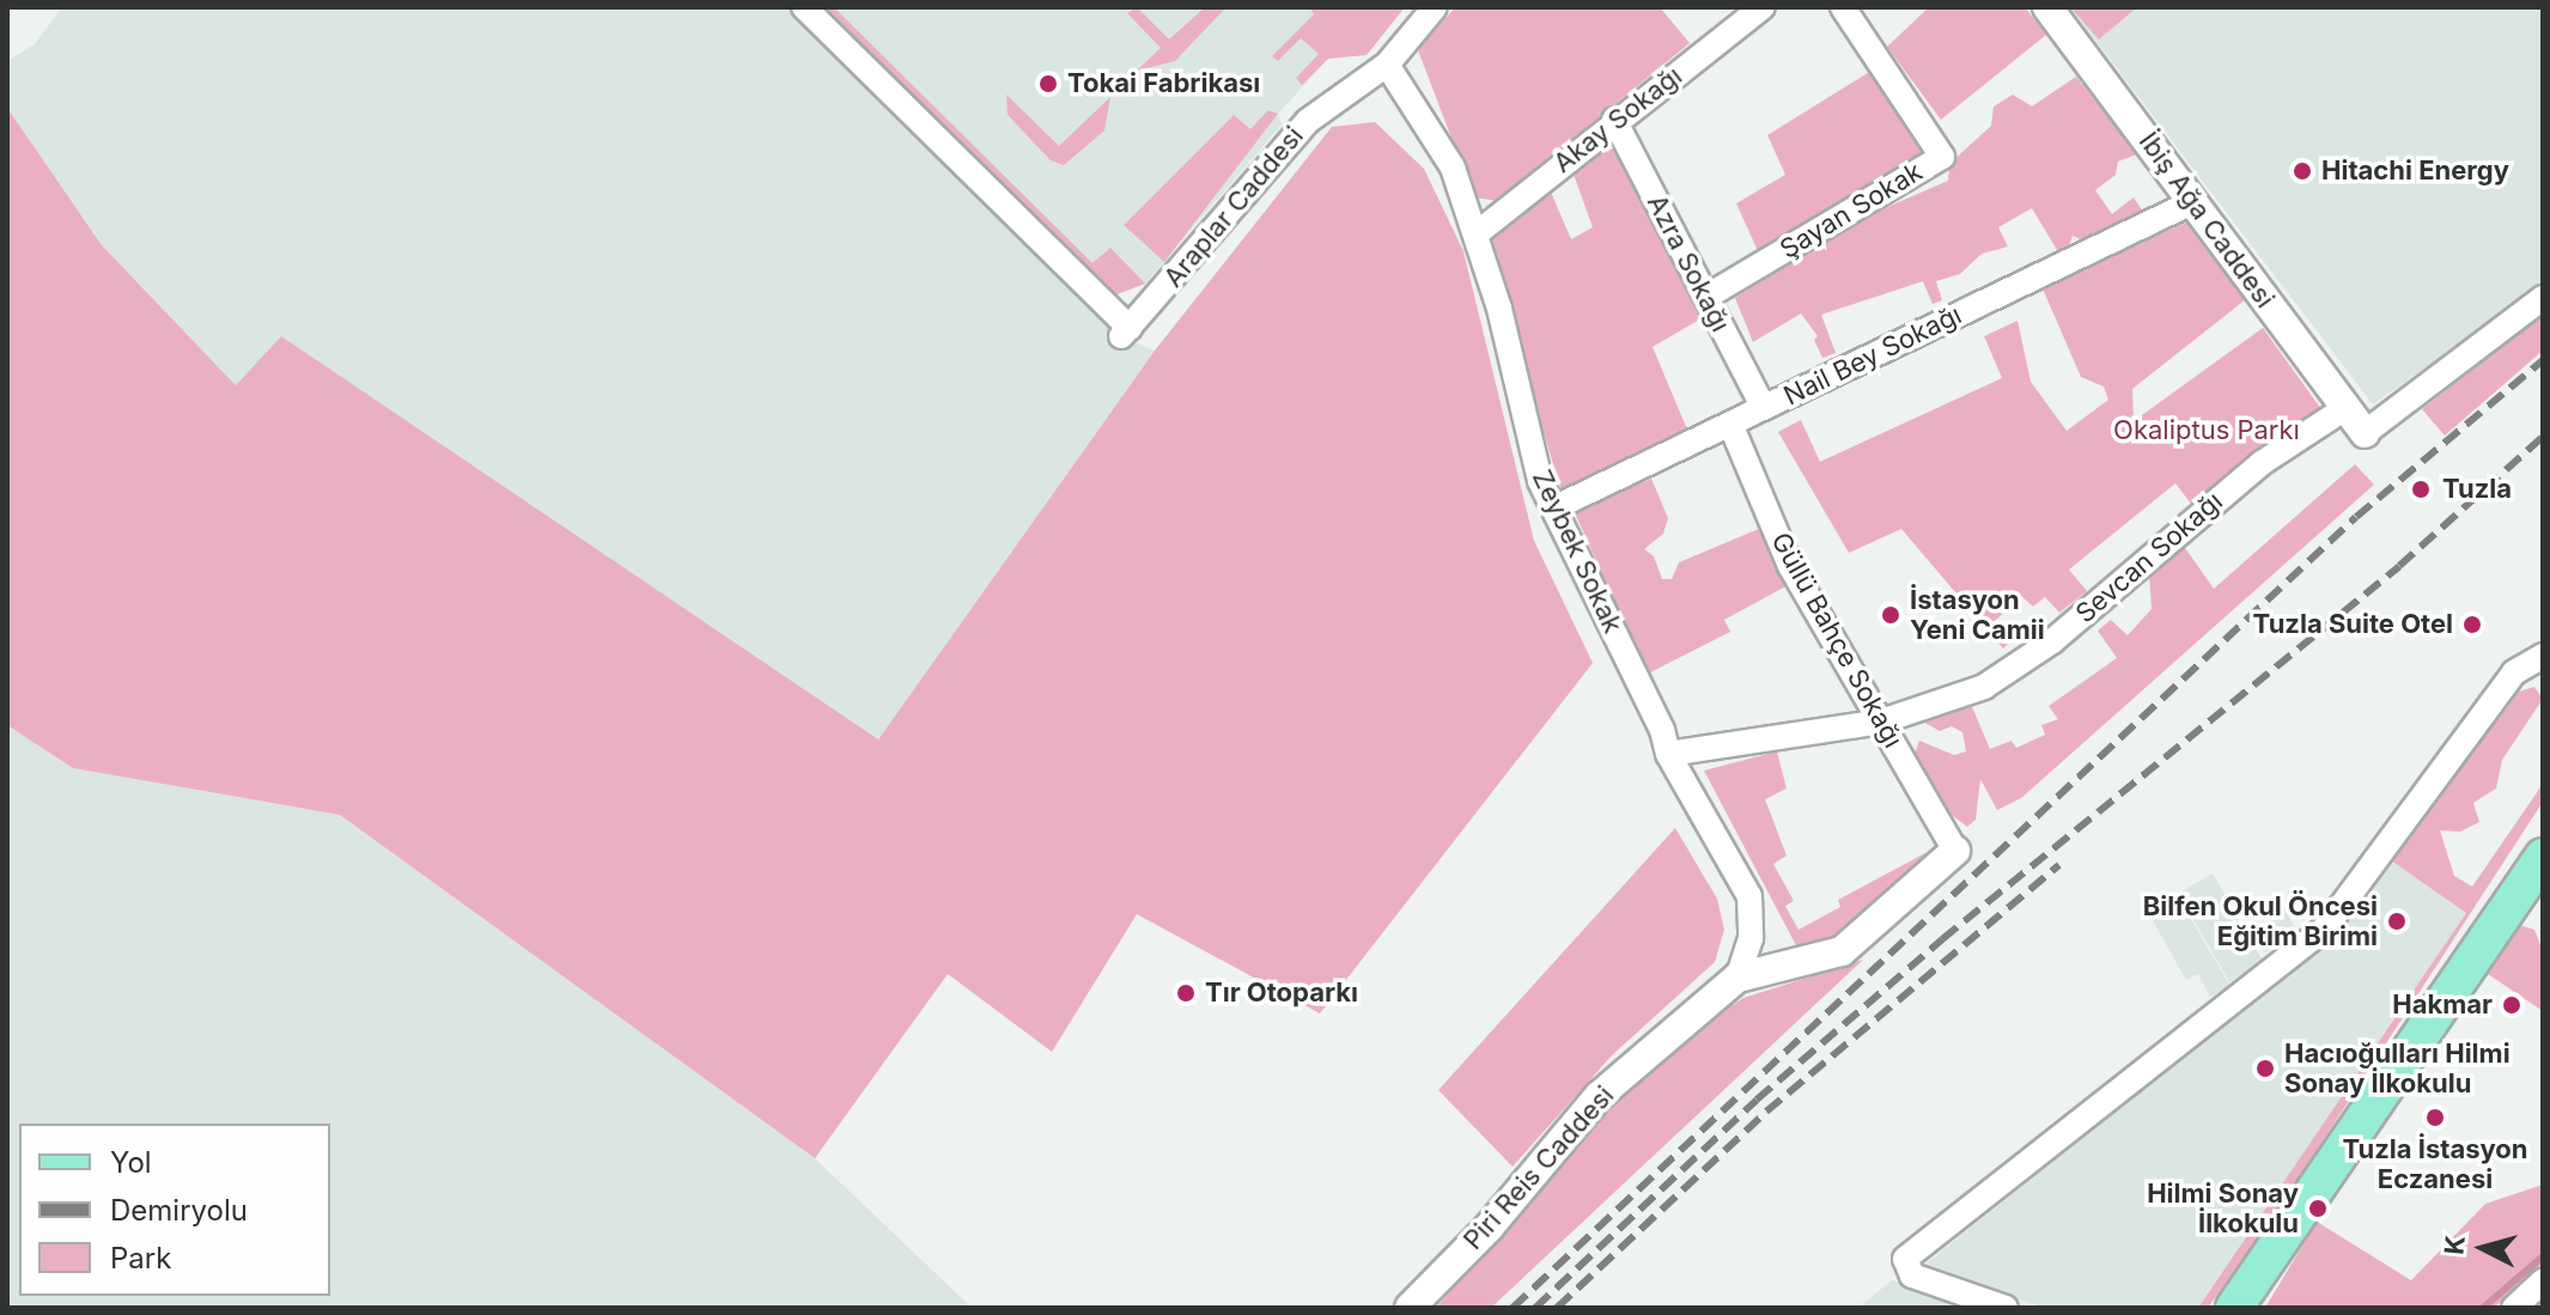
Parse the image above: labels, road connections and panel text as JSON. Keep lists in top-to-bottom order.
{
  "streets": {
    "street": [
      "Akay Sokağı",
      "Araplar Caddesi",
      "Şayan Sokak",
      "İbiş Ağa Caddesi",
      "Azra Sokağı",
      "Nail Bey Sokağı",
      "Zeybek Sokak",
      "Sevcan Sokağı",
      "Güllü Bahçe Sokağı",
      "Piri Reis Caddesi"
    ]
  },
  "crossings": [
    ["Akay Sokağı", "Azra Sokağı"],
    ["Akay Sokağı", "Zeybek Sokak"],
    ["Araplar Caddesi", "Zeybek Sokak"],
    ["Şayan Sokak", "Azra Sokağı"],
    ["İbiş Ağa Caddesi", "Nail Bey Sokağı"],
    ["İbiş Ağa Caddesi", "Sevcan Sokağı"],
    ["Azra Sokağı", "Nail Bey Sokağı"],
    ["Nail Bey Sokağı", "Zeybek Sokak"],
    ["Nail Bey Sokağı", "Güllü Bahçe Sokağı"],
    ["Zeybek Sokak", "Sevcan Sokağı"],
    ["Zeybek Sokak", "Piri Reis Caddesi"],
    ["Sevcan Sokağı", "Güllü Bahçe Sokağı"],
    ["Güllü Bahçe Sokağı", "Piri Reis Caddesi"]
  ],
  "parks": ["Okaliptus Parkı"],
  "places": [
    "Tokai Fabrikası",
    "Hitachi Energy",
    "Tuzla",
    "İstasyon Yeni Camii",
    "Tuzla Suite Otel",
    "Bilfen Okul Öncesi Eğitim Birimi",
    "Tır Otoparkı",
    "Hakmar",
    "Hacıoğulları Hilmi Sonay İlkokulu",
    "Tuzla İstasyon Eczanesi",
    "Hilmi Sonay İlkokulu"
  ],
  "legend": ["Yol", "Demiryolu", "Park"],
  "north": "left"
}
